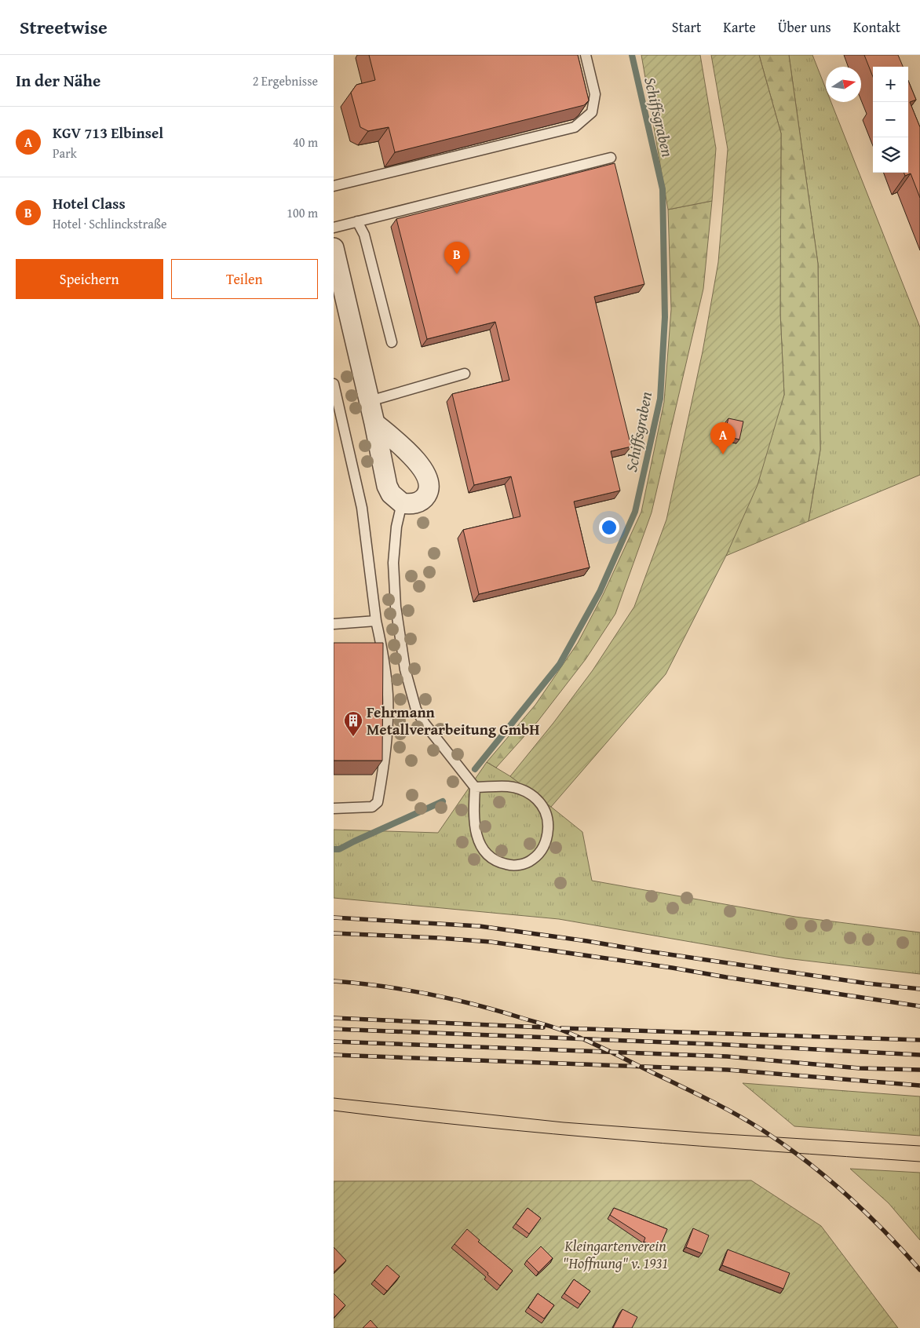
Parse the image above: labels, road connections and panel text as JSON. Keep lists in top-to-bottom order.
{
  "water": ["Schiffsgraben"],
  "parks": ["Kleingartenverein \"Hoffnung\" v. 1931"],
  "places": {
    "building": ["Fehrmann Metallverarbeitung GmbH"]
  },
  "north": "right",
  "page": {
    "header": "Streetwise",
    "nav": [
      "Start",
      "Karte",
      "Über uns",
      "Kontakt"
    ],
    "heading": ["In der Nähe", "2 Ergebnisse"],
    "map_buttons": ["+", "−"],
    "list": [
      {
        "mark": "A",
        "name": "KGV 713 Elbinsel",
        "note": "Park",
        "value": "40 m"
      },
      {
        "mark": "B",
        "name": "Hotel Class",
        "note": "Hotel · Schlinckstraße",
        "value": "100 m"
      }
    ],
    "pins": ["B", "A"],
    "buttons": ["Speichern", "Teilen"]
  }
}
